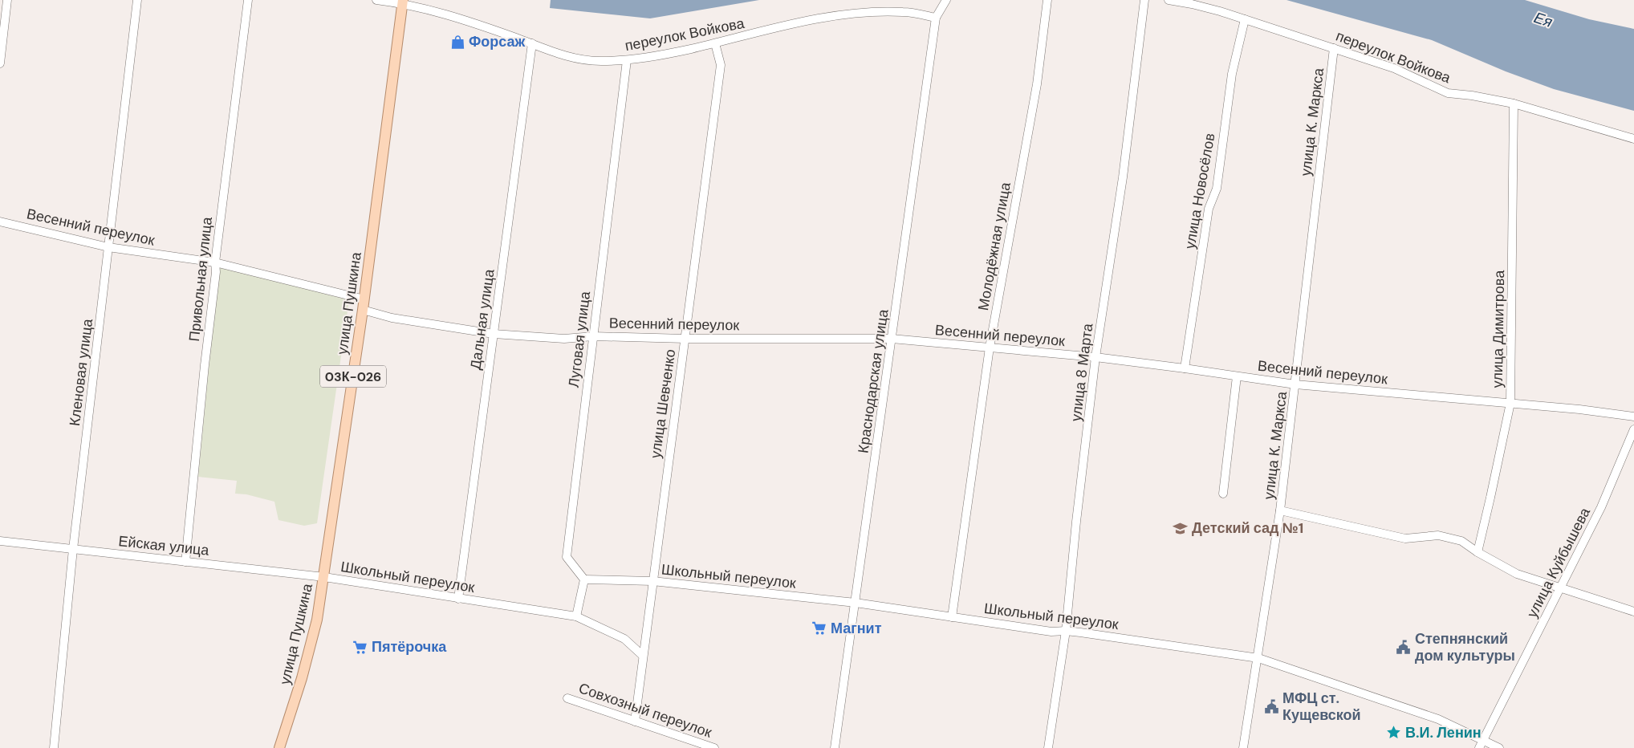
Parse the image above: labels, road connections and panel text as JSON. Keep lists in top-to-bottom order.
{
  "streets": {
    "main road": ["улица Пушкина", "03К-026"],
    "street": [
      "переулок Войкова",
      "улица К. Маркса",
      "улица Новосёлов",
      "Весенний переулок",
      "Молодёжная улица",
      "Привольная улица",
      "Дальная улица",
      "улица Димитрова",
      "Луговая улица",
      "Кленовая улица",
      "улица 8 Марта",
      "Краснодарская улица",
      "улица Шевченко",
      "Ейская улица",
      "улица Куйбышева",
      "Школьный переулок",
      "Совхозный переулок"
    ]
  },
  "crossings": [
    ["переулок Войкова", "улица К. Маркса"],
    ["переулок Войкова", "улица Новосёлов"],
    ["переулок Войкова", "улица Пушкина"],
    ["переулок Войкова", "Дальная улица"],
    ["переулок Войкова", "улица Димитрова"],
    ["переулок Войкова", "Луговая улица"],
    ["переулок Войкова", "Краснодарская улица"],
    ["переулок Войкова", "улица Шевченко"],
    ["улица К. Маркса", "Весенний переулок"],
    ["улица К. Маркса", "Школьный переулок"],
    ["улица Новосёлов", "Весенний переулок"],
    ["Весенний переулок", "Молодёжная улица"],
    ["Весенний переулок", "Привольная улица"],
    ["Весенний переулок", "улица Пушкина"],
    ["Весенний переулок", "Дальная улица"],
    ["Весенний переулок", "улица Димитрова"],
    ["Весенний переулок", "Луговая улица"],
    ["Весенний переулок", "Кленовая улица"],
    ["Весенний переулок", "улица 8 Марта"],
    ["Весенний переулок", "Краснодарская улица"],
    ["Весенний переулок", "улица Шевченко"],
    ["Молодёжная улица", "Школьный переулок"],
    ["Привольная улица", "Ейская улица"],
    ["улица Пушкина", "Ейская улица"],
    ["улица Пушкина", "Школьный переулок"],
    ["Дальная улица", "Школьный переулок"],
    ["Луговая улица", "Школьный переулок"],
    ["Кленовая улица", "Ейская улица"],
    ["улица 8 Марта", "Школьный переулок"],
    ["Краснодарская улица", "Школьный переулок"],
    ["улица Шевченко", "Школьный переулок"],
    ["улица Шевченко", "Совхозный переулок"],
    ["Ейская улица", "Школьный переулок"],
    ["улица Куйбышева", "Школьный переулок"]
  ],
  "water": ["Ея"],
  "places": {
    "shop": ["Форсаж"],
    "school or university": ["Детский сад №1"],
    "supermarket": ["Магнит", "Пятёрочка"],
    "public building": ["Степнянский дом культуры", "МФЦ ст. Кущевской"],
    "place": ["В.И. Ленин"]
  }
}
